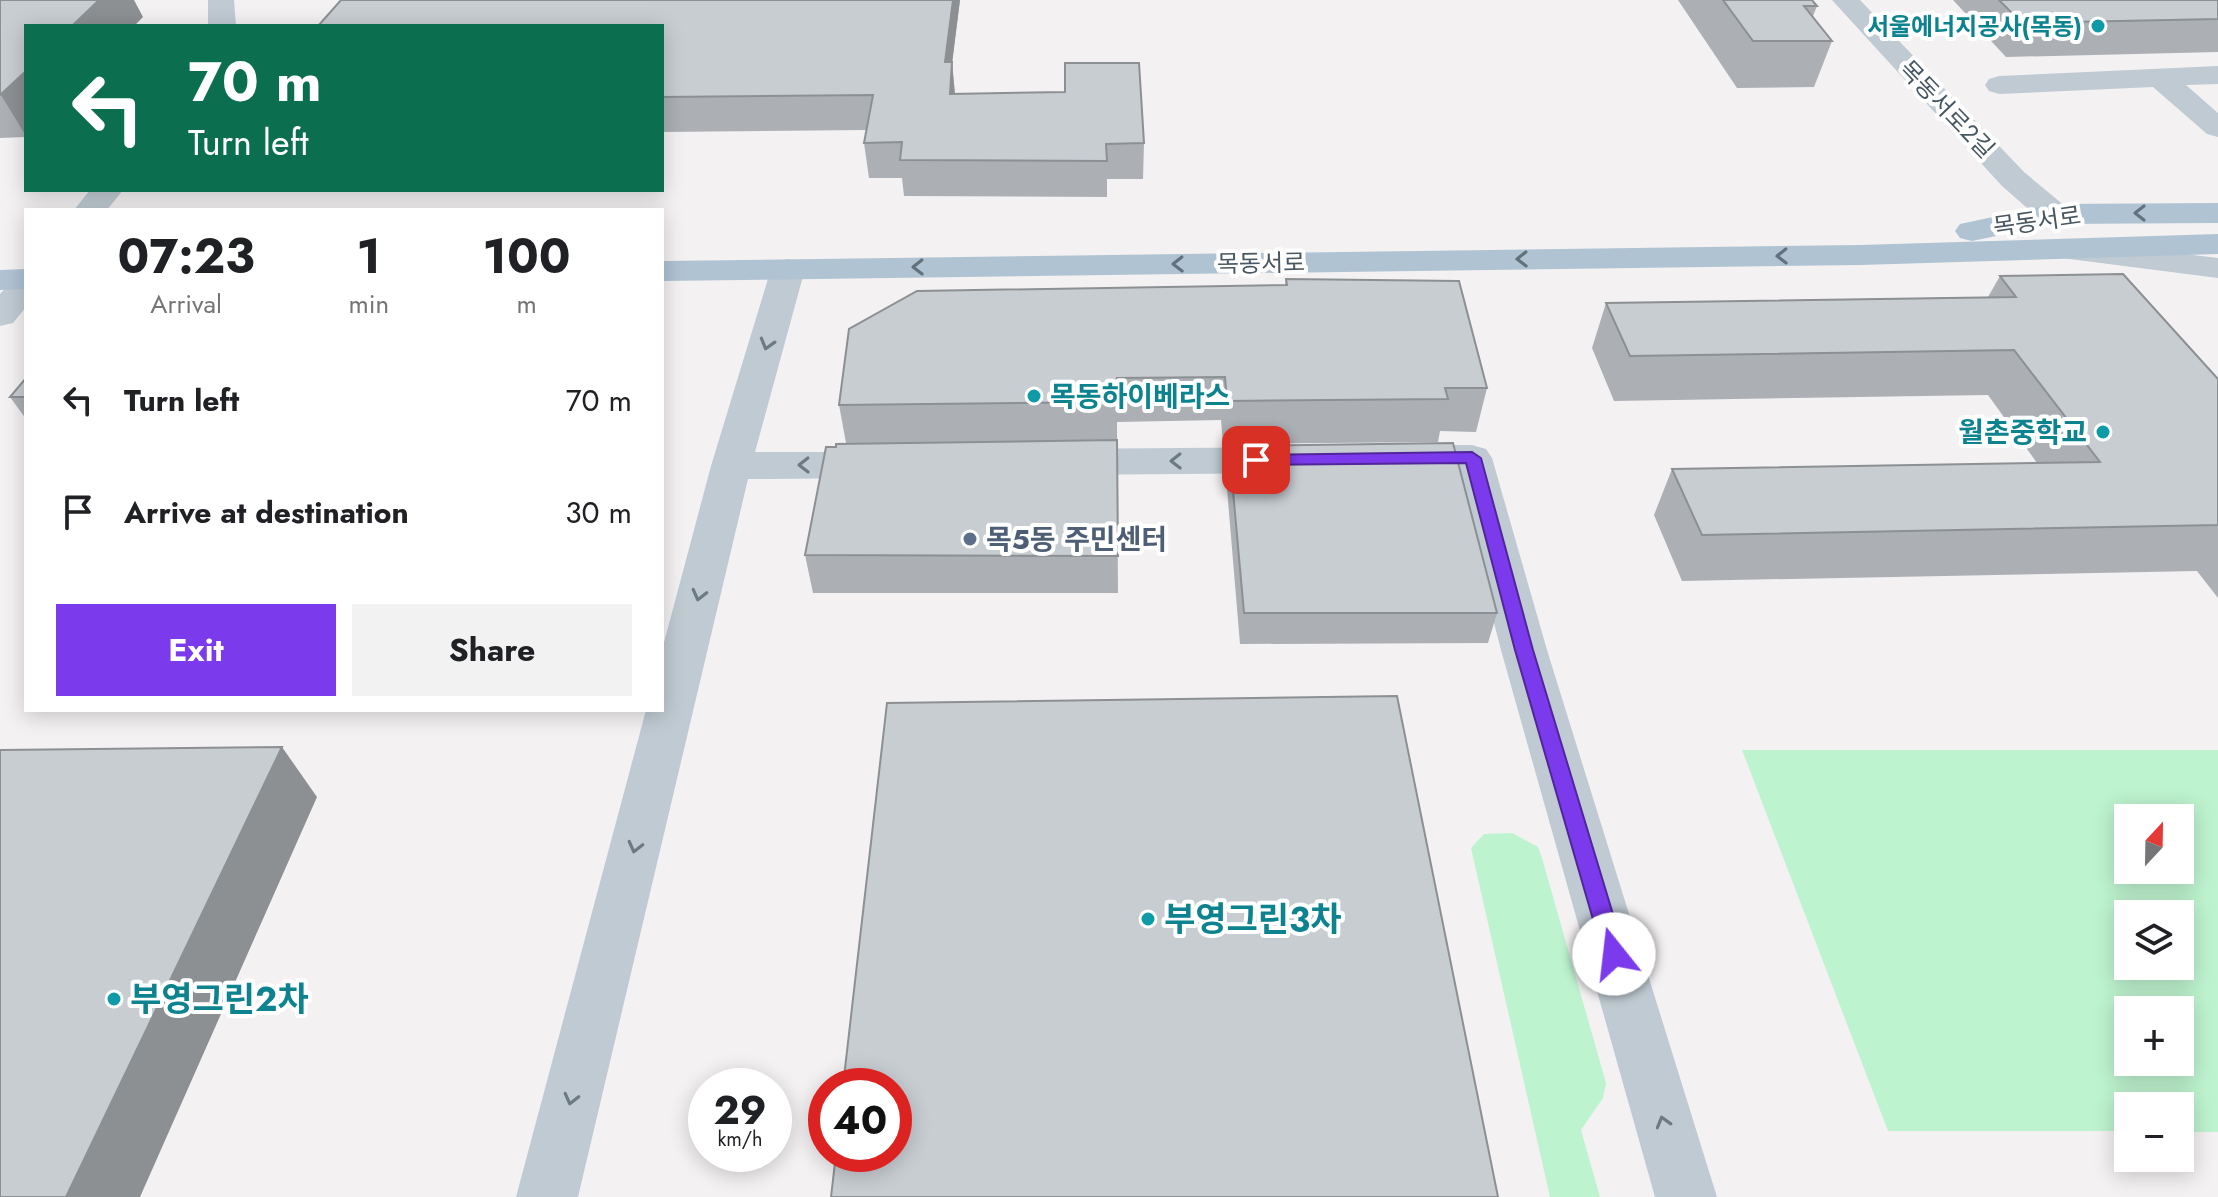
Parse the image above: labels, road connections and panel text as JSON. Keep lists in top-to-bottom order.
{
  "streets": {
    "main road": ["목동서로"],
    "street": ["목동서로2길"]
  },
  "crossings": [
    ["목동서로2길", "목동서로"]
  ],
  "one_way": ["목동서로"],
  "places": [
    "서울에너지공사(목동)",
    "목동하이베라스",
    "월촌중학교",
    "목5동 주민센터",
    "부영그린3차",
    "부영그린2차"
  ],
  "north": "top",
  "page": {
    "turn": ["70 m", "Turn left"],
    "eta": [
      "07:23",
      "Arrival",
      "1",
      "min",
      "100",
      "m"
    ],
    "list": [
      {
        "name": "Turn left",
        "value": "70 m"
      },
      {
        "name": "Arrive at destination",
        "value": "30 m"
      }
    ],
    "buttons": ["Exit", "Share"],
    "map_buttons": ["+", "−"],
    "speed": "29 km/h",
    "limit": "40"
  }
}
